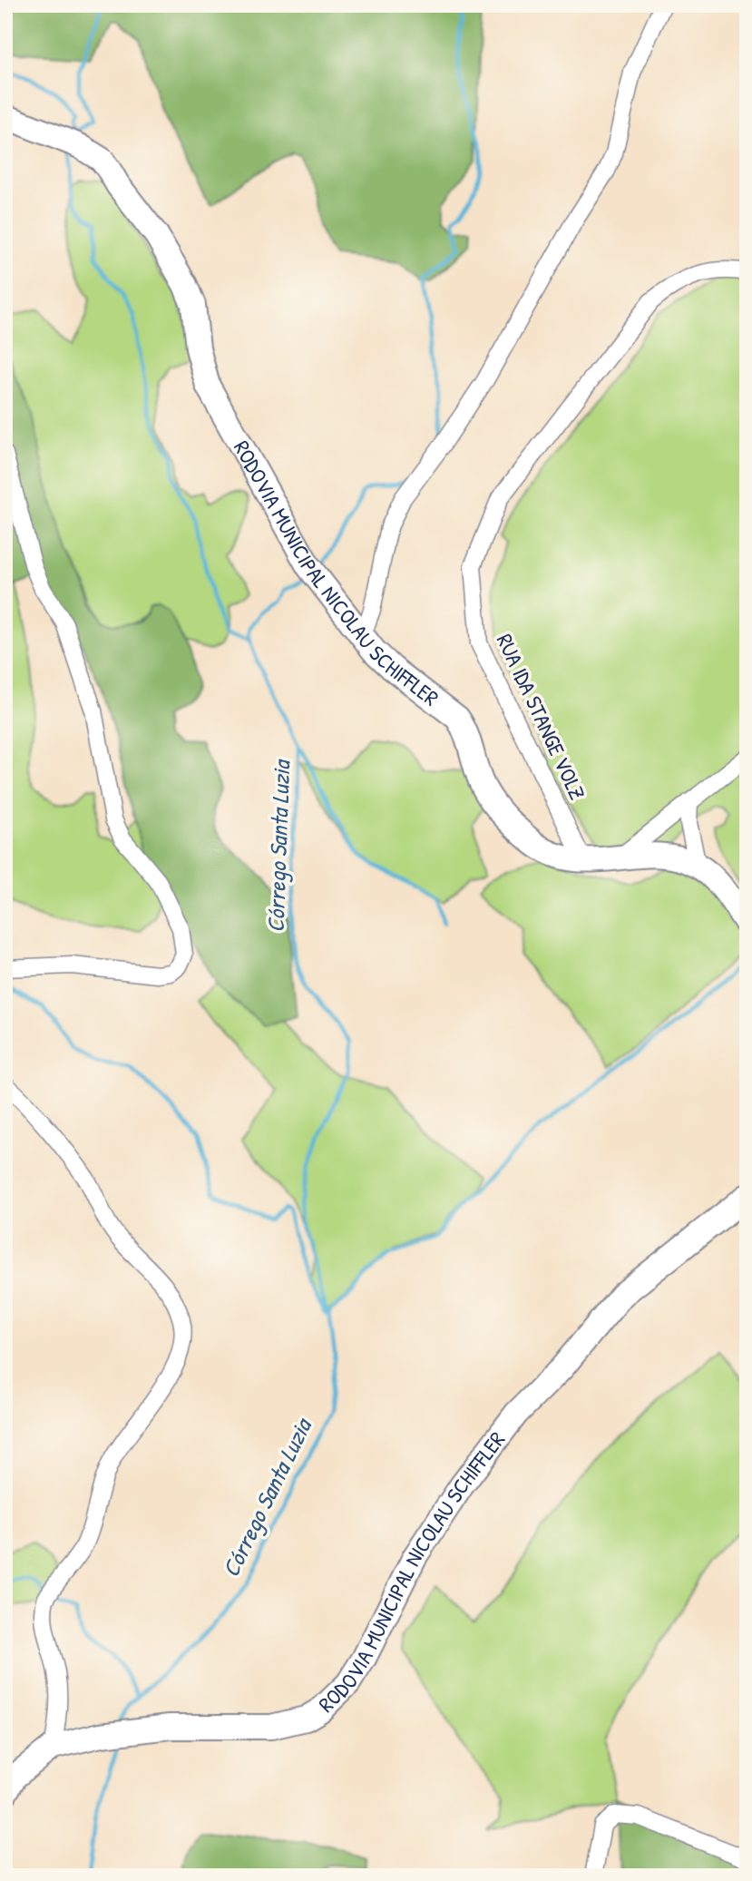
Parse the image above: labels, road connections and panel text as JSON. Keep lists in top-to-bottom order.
{
  "streets": {
    "street": ["RODOVIA MUNICIPAL NICOLAU SCHIFFLER", "RUA IDA STANGE VOLZ"]
  },
  "crossings": [
    ["RODOVIA MUNICIPAL NICOLAU SCHIFFLER", "RUA IDA STANGE VOLZ"]
  ],
  "water": ["Córrego Santa Luzia"]
}
